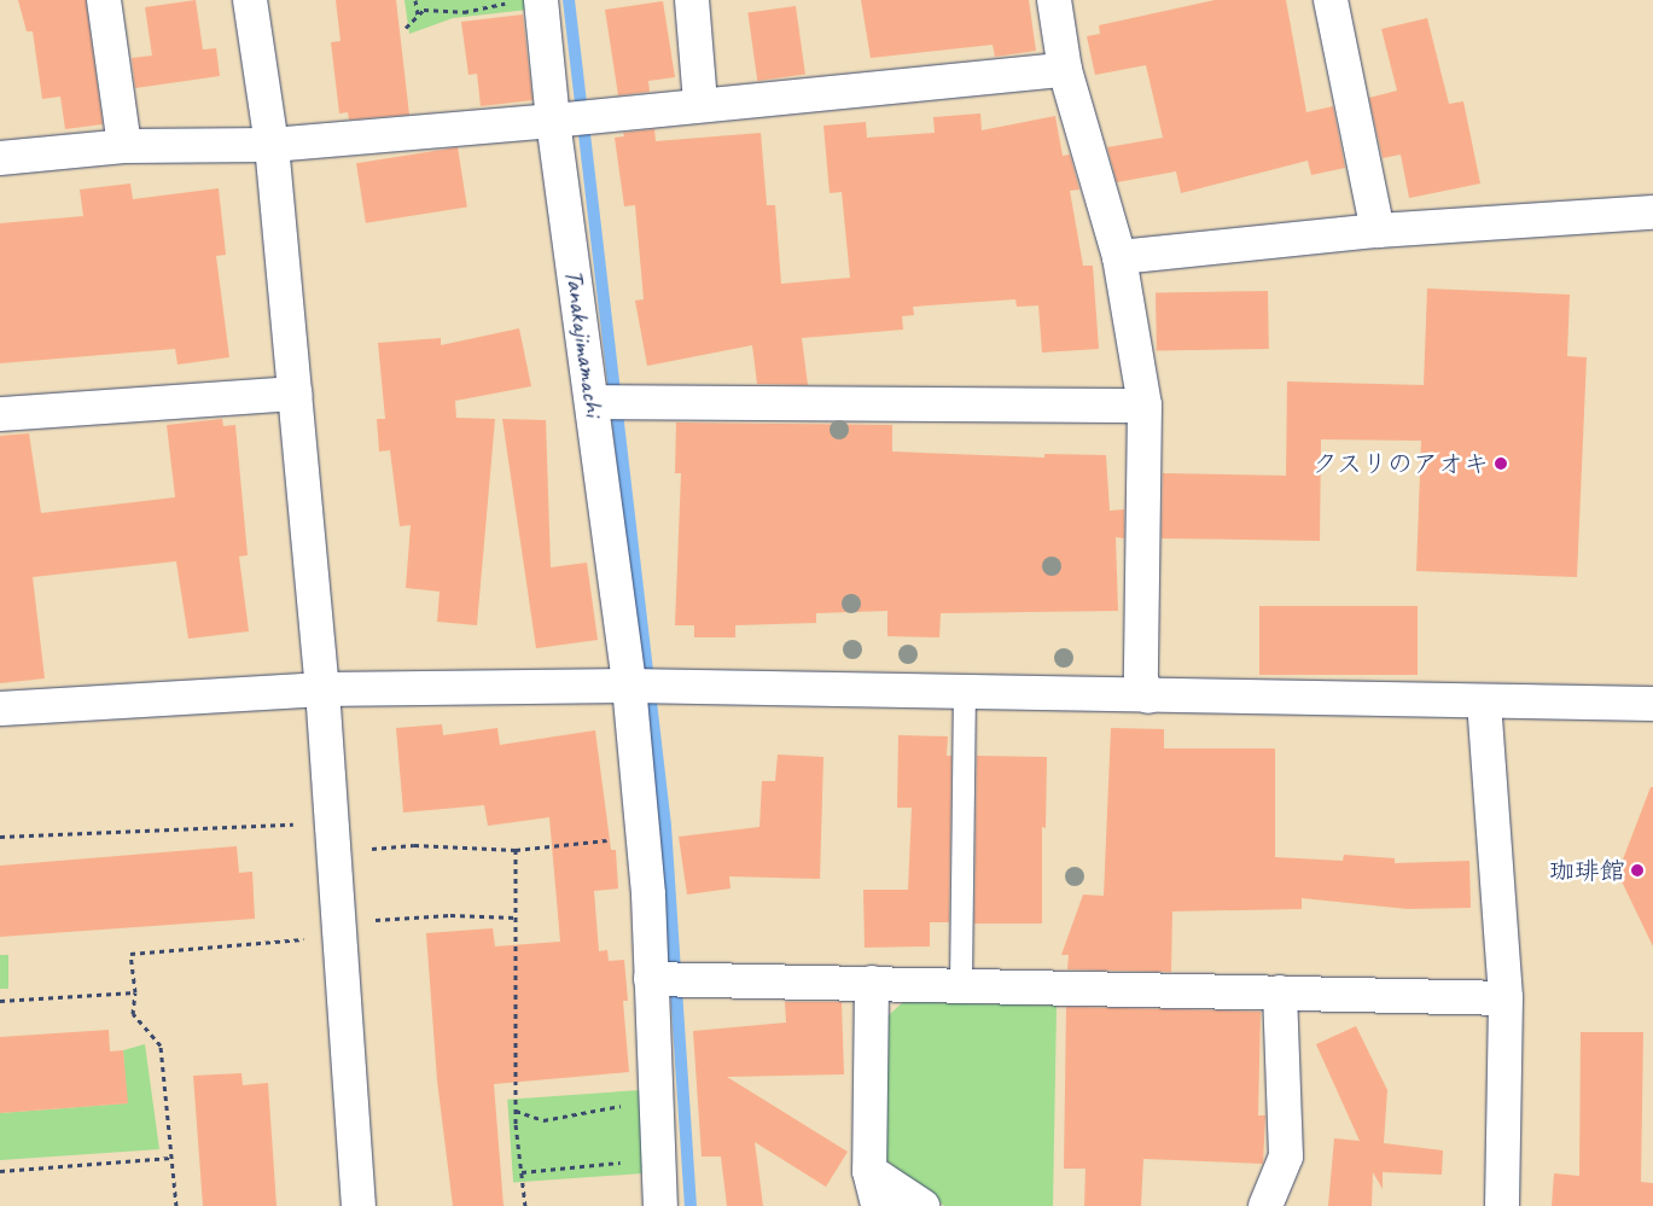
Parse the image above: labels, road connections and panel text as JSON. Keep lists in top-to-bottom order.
{
  "streets": {
    "street": ["Tanakajimamachi"]
  },
  "places": ["クスリのアオキ", "珈琲館"]
}
